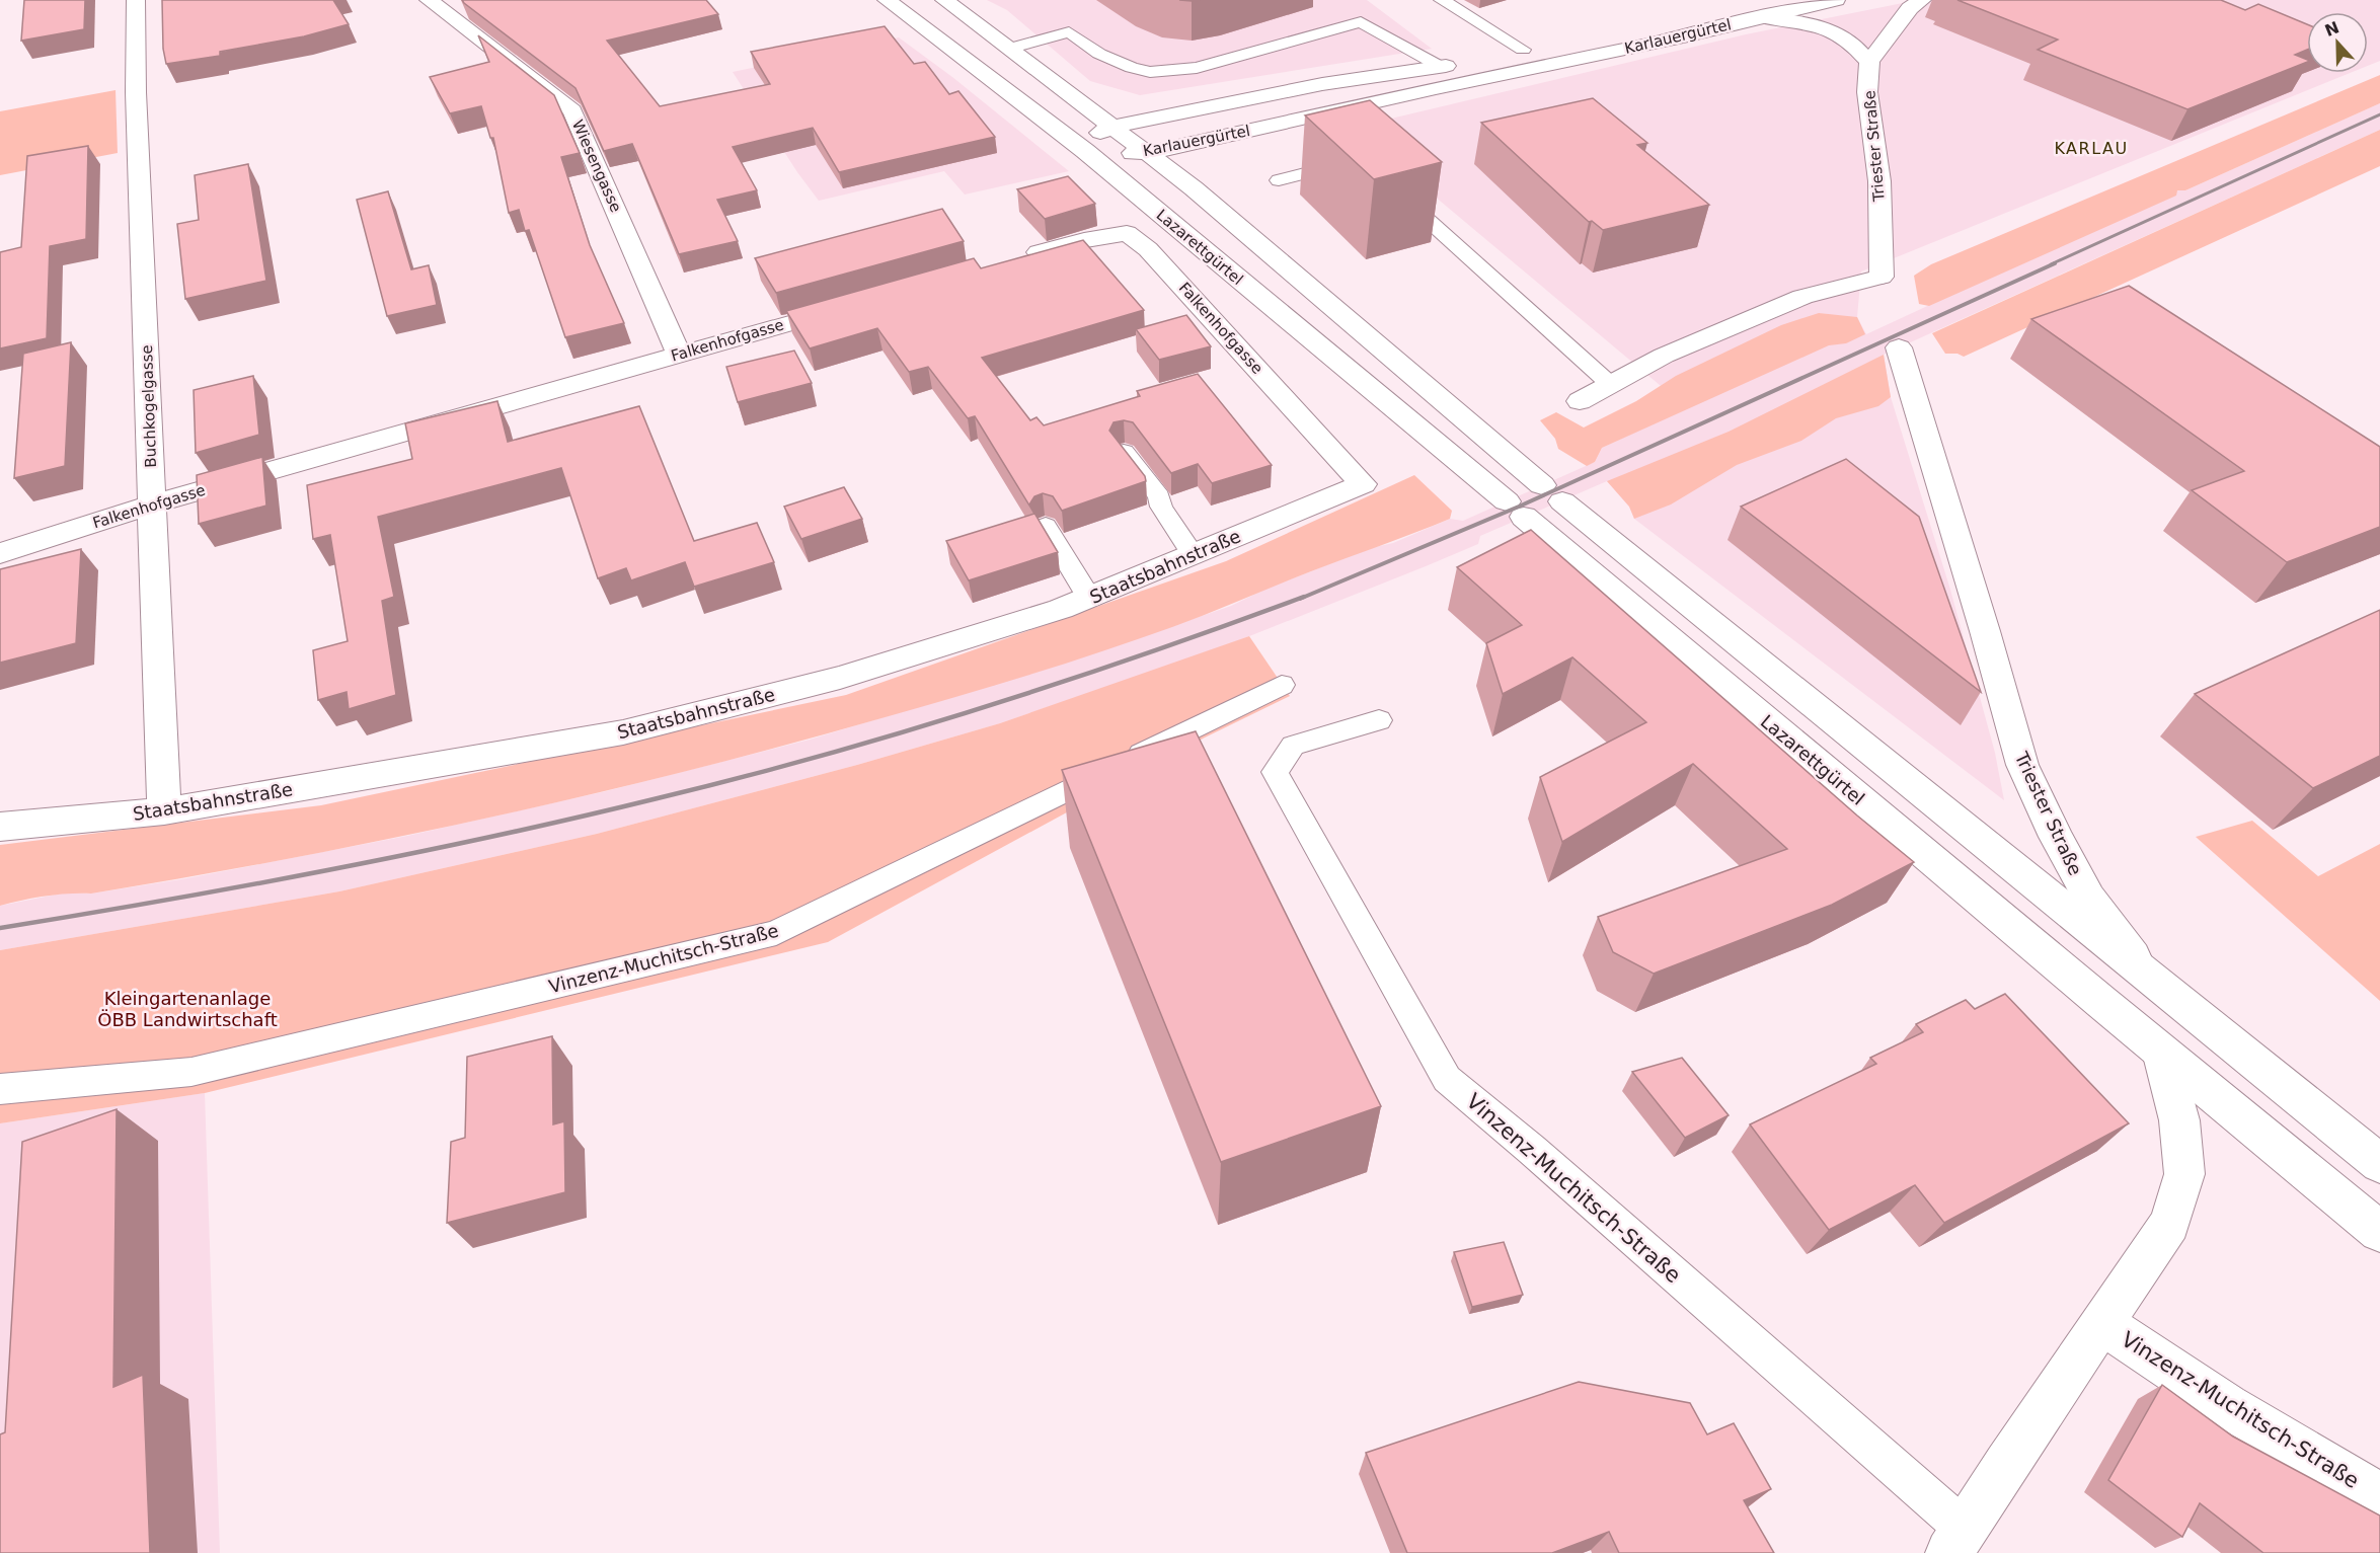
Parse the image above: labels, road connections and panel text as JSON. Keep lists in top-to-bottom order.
{
  "streets": {
    "main road": [
      "Karlauergürtel",
      "Triester Straße",
      "Wiesengasse",
      "Lazarettgürtel",
      "Falkenhofgasse",
      "Buchkogelgasse",
      "Staatsbahnstraße",
      "Vinzenz-Muchitsch-Straße"
    ]
  },
  "crossings": [
    ["Karlauergürtel", "Lazarettgürtel"],
    ["Wiesengasse", "Falkenhofgasse"],
    ["Lazarettgürtel", "Vinzenz-Muchitsch-Straße"],
    ["Falkenhofgasse", "Buchkogelgasse"],
    ["Falkenhofgasse", "Staatsbahnstraße"],
    ["Buchkogelgasse", "Staatsbahnstraße"]
  ],
  "districts": ["KARLAU"],
  "parks": ["Kleingartenanlage ÖBB Landwirtschaft"],
  "north": "top"
}
